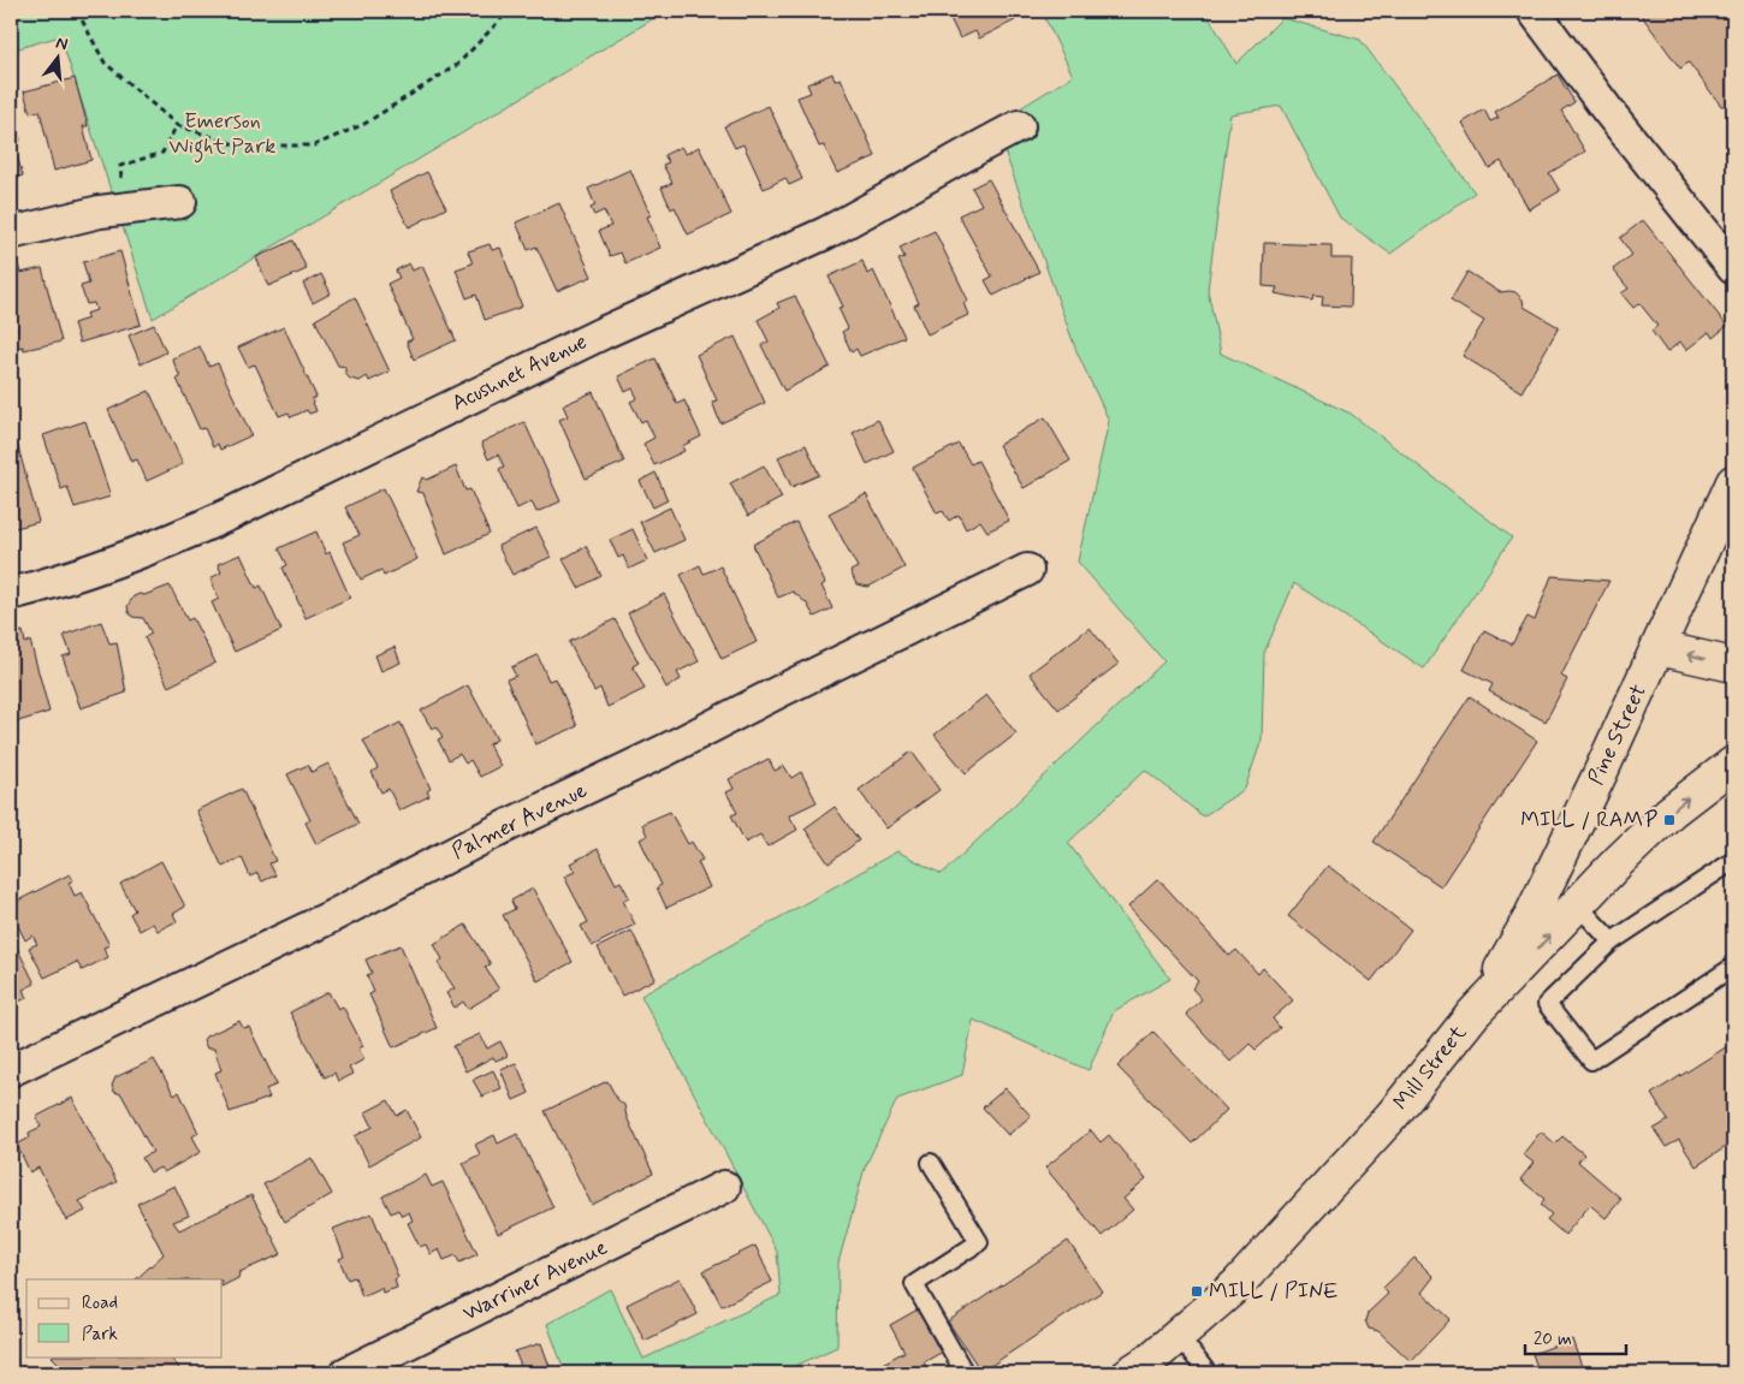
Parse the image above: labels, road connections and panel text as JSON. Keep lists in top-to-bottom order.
{
  "streets": {
    "street": [
      "Acushnet Avenue",
      "Pine Street",
      "Palmer Avenue",
      "Mill Street",
      "Warriner Avenue"
    ]
  },
  "crossings": [
    ["Pine Street", "Mill Street"]
  ],
  "one_way": ["Mill Street"],
  "parks": ["Emerson Wight Park"],
  "places": {
    "transit": ["MILL / RAMP", "MILL / PINE"]
  },
  "legend": ["Road", "Park"],
  "scale_bar": "20 m",
  "north": "top"
}
